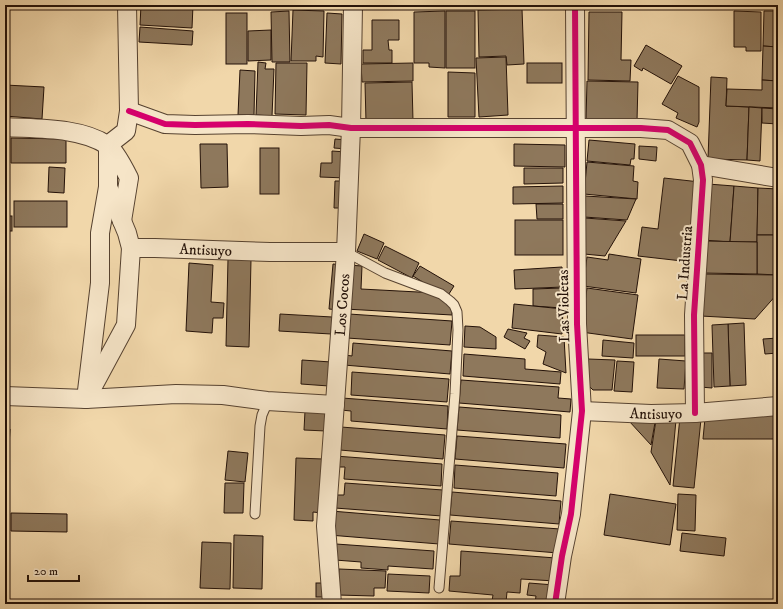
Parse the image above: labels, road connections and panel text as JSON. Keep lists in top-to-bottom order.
{
  "streets": {
    "street": [
      "Antisuyo",
      "La Industria",
      "Los Cocos",
      "Las Violetas"
    ]
  },
  "crossings": [
    ["Antisuyo", "La Industria"],
    ["Antisuyo", "Los Cocos"],
    ["Antisuyo", "Las Violetas"],
    ["La Industria", "Las Violetas"]
  ],
  "scale_bar": "20 m"
}
